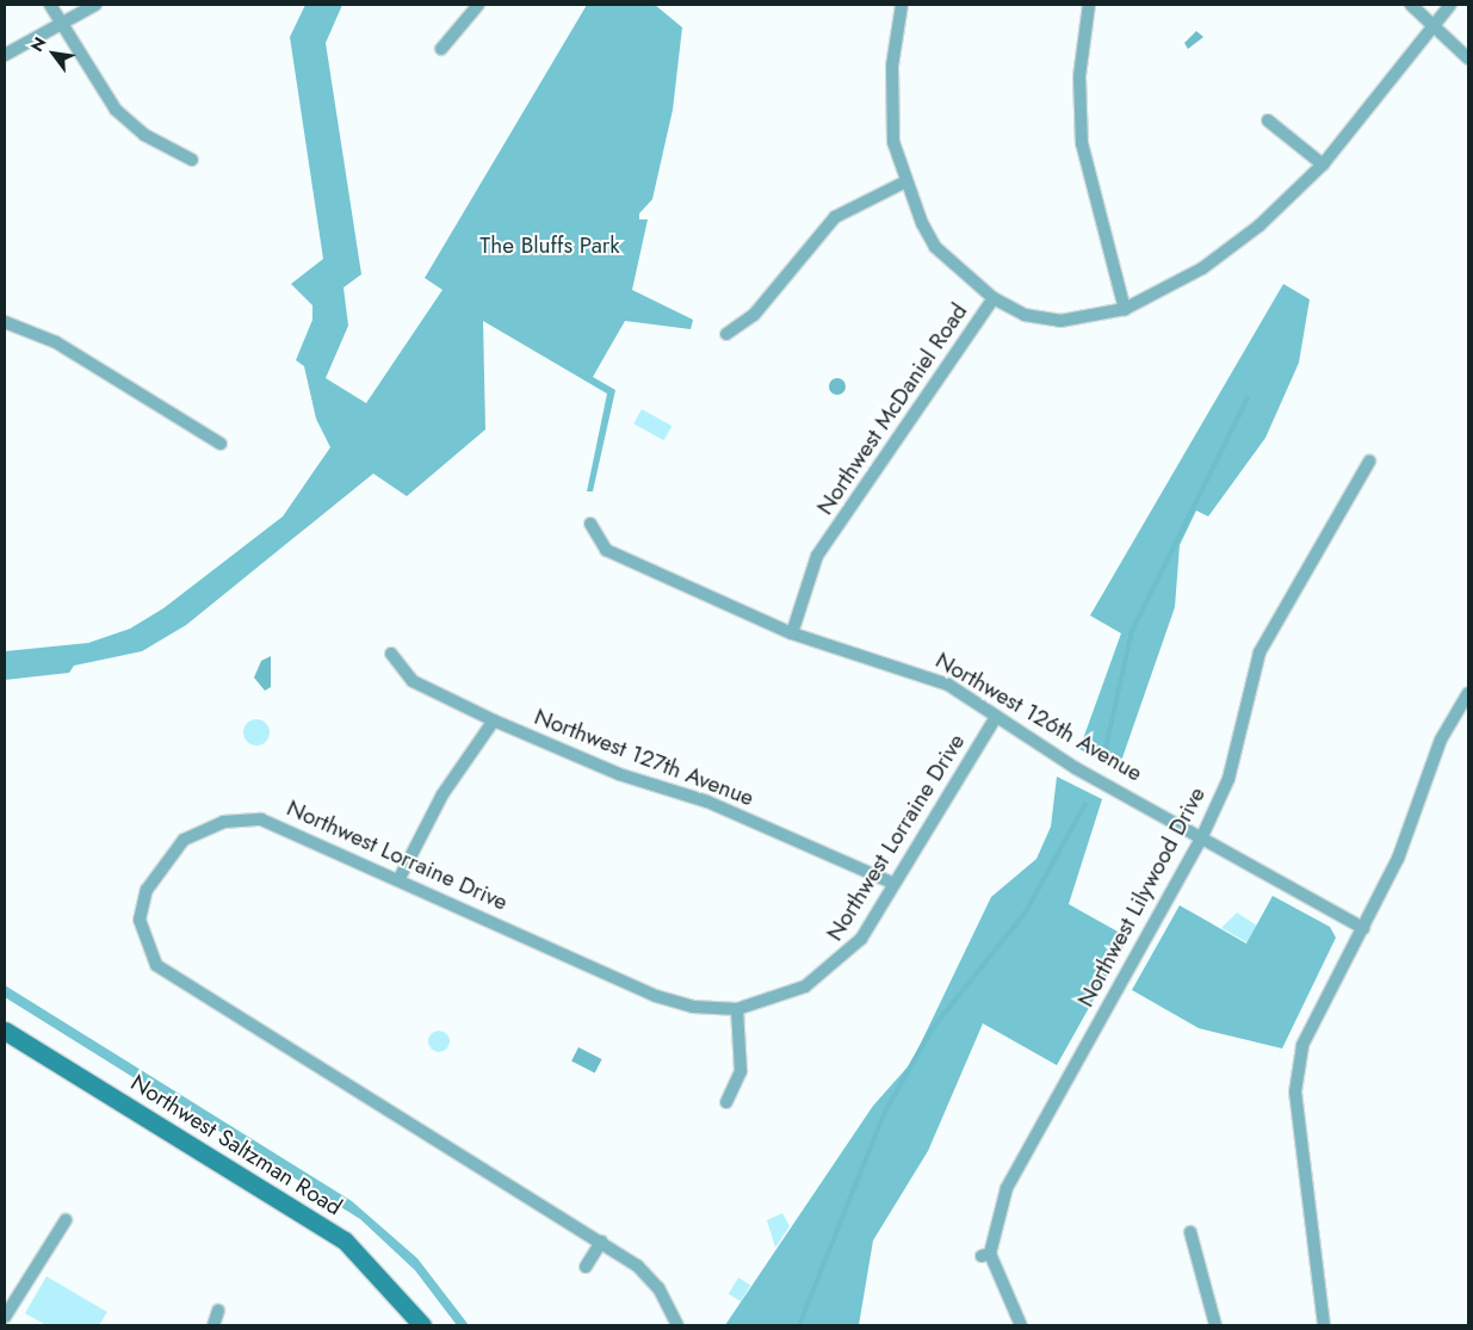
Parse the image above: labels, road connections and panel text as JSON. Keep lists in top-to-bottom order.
{
  "streets": {
    "main road": ["Northwest Saltzman Road"],
    "street": [
      "Northwest McDaniel Road",
      "Northwest 126th Avenue",
      "Northwest 127th Avenue",
      "Northwest Lorraine Drive",
      "Northwest Lilywood Drive"
    ]
  },
  "crossings": [
    ["Northwest McDaniel Road", "Northwest 126th Avenue"],
    ["Northwest 126th Avenue", "Northwest Lorraine Drive"],
    ["Northwest 126th Avenue", "Northwest Lilywood Drive"],
    ["Northwest 127th Avenue", "Northwest Lorraine Drive"]
  ],
  "parks": ["The Bluffs Park"],
  "north": "top left"
}
